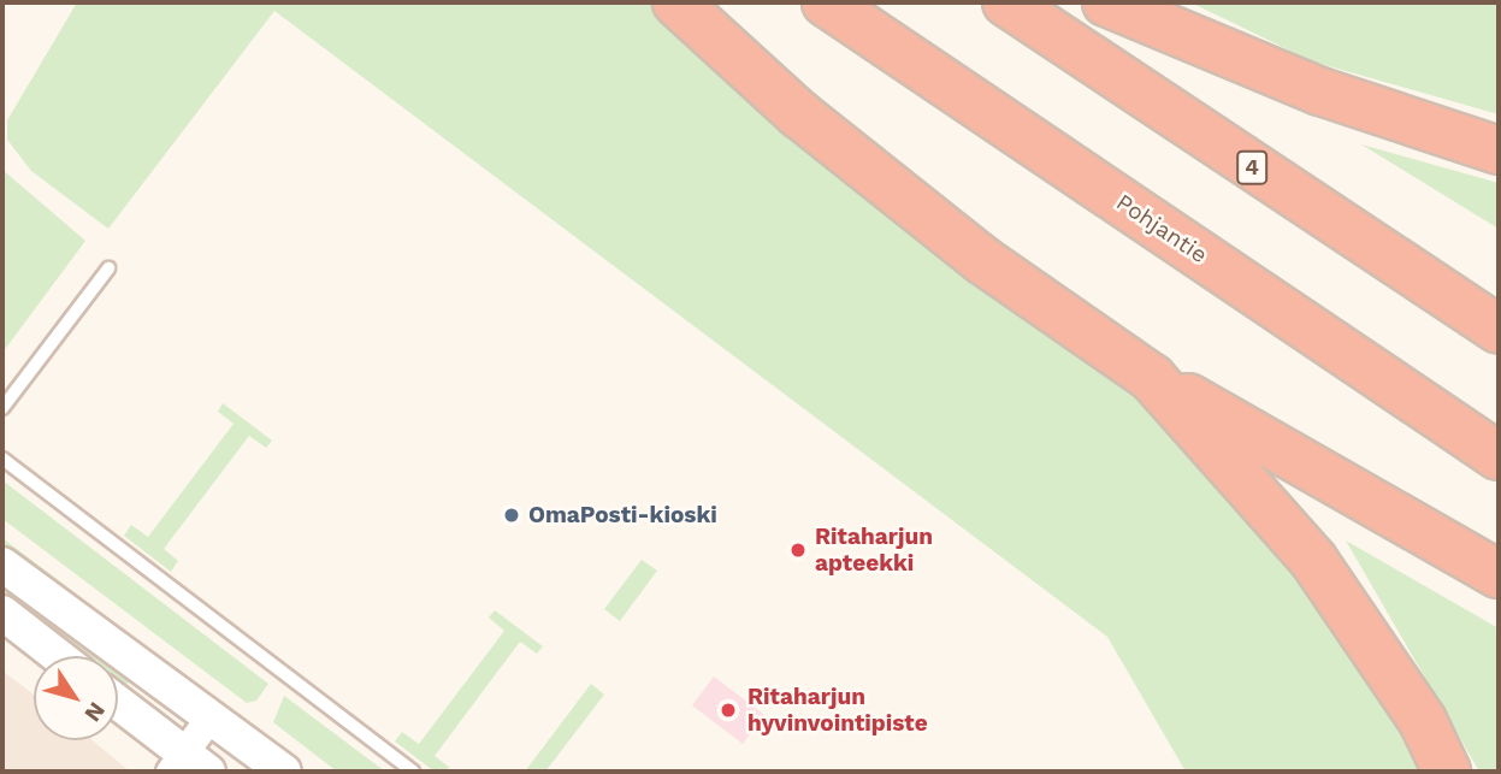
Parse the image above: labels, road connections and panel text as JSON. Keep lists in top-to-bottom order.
{
  "streets": {
    "highway": ["4", "Pohjantie"]
  },
  "places": ["OmaPosti-kioski", "Ritaharjun apteekki", "Ritaharjun hyvinvointipiste"],
  "north": "bottom right"
}
